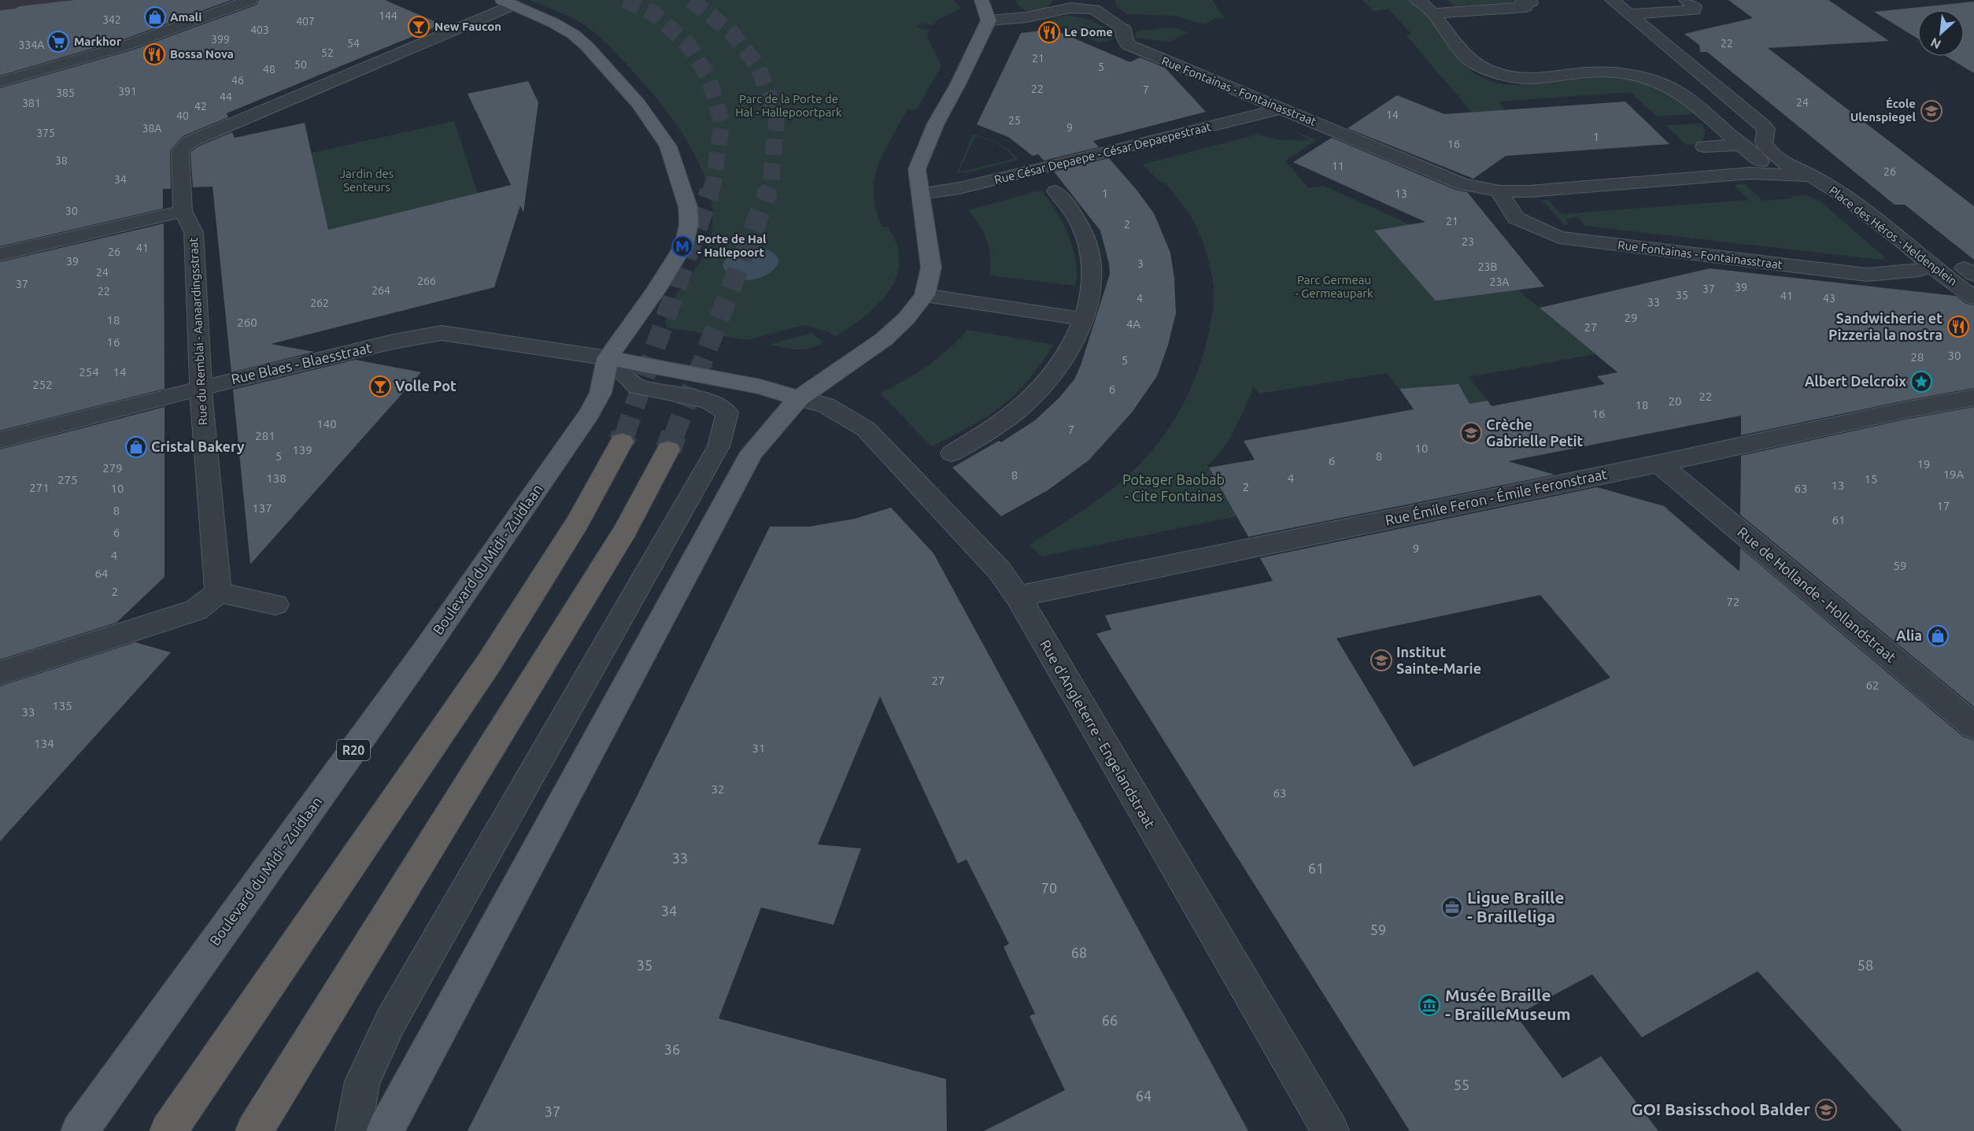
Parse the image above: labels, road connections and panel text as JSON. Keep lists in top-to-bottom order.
{
  "streets": {
    "main road": ["Boulevard du Midi - Zuidlaan", "R20"],
    "street": [
      "Rue Fontainas - Fontainasstraat",
      "Rue César Depaepe - César Depaepestraat",
      "Place des Héros - Heldenplein",
      "Rue du Remblai - Aanaardingsstraat",
      "Rue Blaes - Blaesstraat",
      "Rue Émile Feron - Émile Feronstraat",
      "Rue de Hollande - Hollandstraat",
      "Rue d'Angleterre - Engelandstraat"
    ]
  },
  "crossings": [
    ["Rue Fontainas - Fontainasstraat", "Rue César Depaepe - César Depaepestraat"],
    ["Rue Fontainas - Fontainasstraat", "Place des Héros - Heldenplein"],
    ["Rue du Remblai - Aanaardingsstraat", "Rue Blaes - Blaesstraat"],
    ["Rue du Remblai - Aanaardingsstraat", "Boulevard du Midi - Zuidlaan"],
    ["Rue Blaes - Blaesstraat", "Boulevard du Midi - Zuidlaan"],
    ["Rue Émile Feron - Émile Feronstraat", "Rue de Hollande - Hollandstraat"],
    ["Rue Émile Feron - Émile Feronstraat", "Rue d'Angleterre - Engelandstraat"]
  ],
  "parks": [
    "Parc de la Porte de Hal - Hallepoortpark",
    "Jardin des Senteurs",
    "Parc Germeau - Germeaupark",
    "Potager Baobab - Cite Fontainas"
  ],
  "places": {
    "shop": ["Amali", "Cristal Bakery", "Alia"],
    "bar": ["New Faucon", "Volle Pot"],
    "restaurant": ["Le Dome", "Bossa Nova", "Sandwicherie et Pizzeria la nostra"],
    "supermarket": ["Markhor"],
    "school or university": [
      "École Ulenspiegel",
      "Crèche Gabrielle Petit",
      "Institut Sainte-Marie",
      "GO! Basisschool Balder"
    ],
    "metro station": ["Porte de Hal - Hallepoort"],
    "place": ["Albert Delcroix"],
    "office": ["Ligue Braille - Brailleliga"],
    "museum": ["Musée Braille - BrailleMuseum"]
  },
  "house_numbers": [
    "144",
    "342",
    "407",
    "403",
    "399",
    "54",
    "22",
    "334A",
    "52",
    "21",
    "50",
    "5",
    "48",
    "46",
    "22",
    "7",
    "391",
    "385",
    "44",
    "24",
    "381",
    "42",
    "14",
    "40",
    "25",
    "9",
    "38A",
    "375",
    "1",
    "16",
    "38",
    "11",
    "26",
    "34",
    "1",
    "13",
    "30",
    "21",
    "2",
    "23",
    "41",
    "26",
    "39",
    "3",
    "23B",
    "24",
    "266",
    "23A",
    "37",
    "39",
    "37",
    "264",
    "22",
    "35",
    "41",
    "4",
    "43",
    "33",
    "262",
    "29",
    "18",
    "260",
    "4A",
    "27",
    "16",
    "30",
    "28",
    "5",
    "254",
    "14",
    "252",
    "6",
    "22",
    "20",
    "18",
    "16",
    "140",
    "7",
    "281",
    "10",
    "139",
    "5",
    "8",
    "6",
    "19",
    "279",
    "19A",
    "8",
    "138",
    "4",
    "15",
    "275",
    "13",
    "2",
    "271",
    "10",
    "63",
    "17",
    "137",
    "8",
    "61",
    "6",
    "9",
    "4",
    "59",
    "64",
    "2",
    "72",
    "27",
    "62",
    "135",
    "33",
    "134",
    "31",
    "32",
    "63",
    "33",
    "61",
    "70",
    "34",
    "59",
    "68",
    "35",
    "58",
    "66",
    "36",
    "55",
    "64",
    "37"
  ],
  "north": "bottom left"
}
